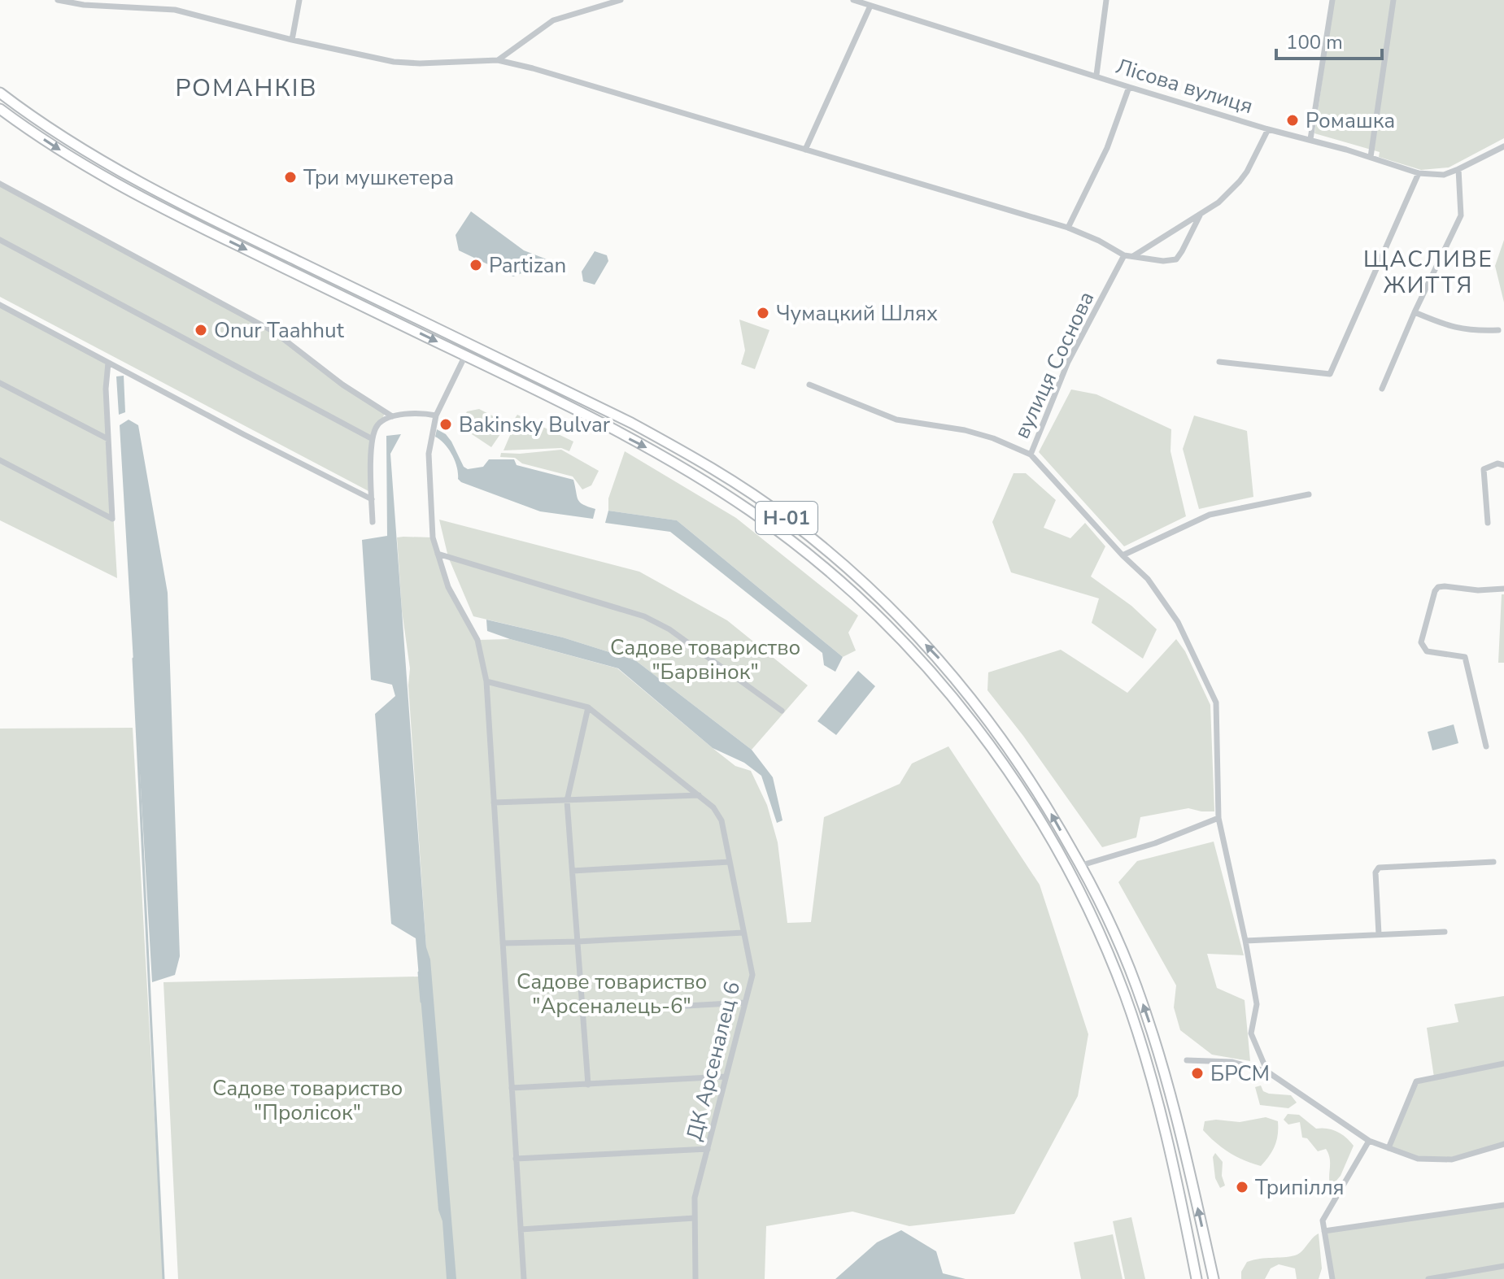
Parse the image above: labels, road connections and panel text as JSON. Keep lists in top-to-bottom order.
{
  "streets": {
    "main road": ["Н-01"],
    "street": ["Лісова вулиця", "вулиця Соснова", "ДК Арсеналец 6"]
  },
  "districts": ["РОМАНКІВ", "ЩАСЛИВЕ ЖИТТЯ"],
  "parks": ["Садове товариство \"Барвінок\"", "Садове товариство \"Арсеналець-6\"", "Садове товариство \"Пролісок\""],
  "places": [
    "Ромашка",
    "Три мушкетера",
    "Partizan",
    "Чумацкий Шлях",
    "Onur Taahhut",
    "Bakinsky Bulvar",
    "БРСМ",
    "Трипілля"
  ],
  "scale_bar": "100 m"
}
